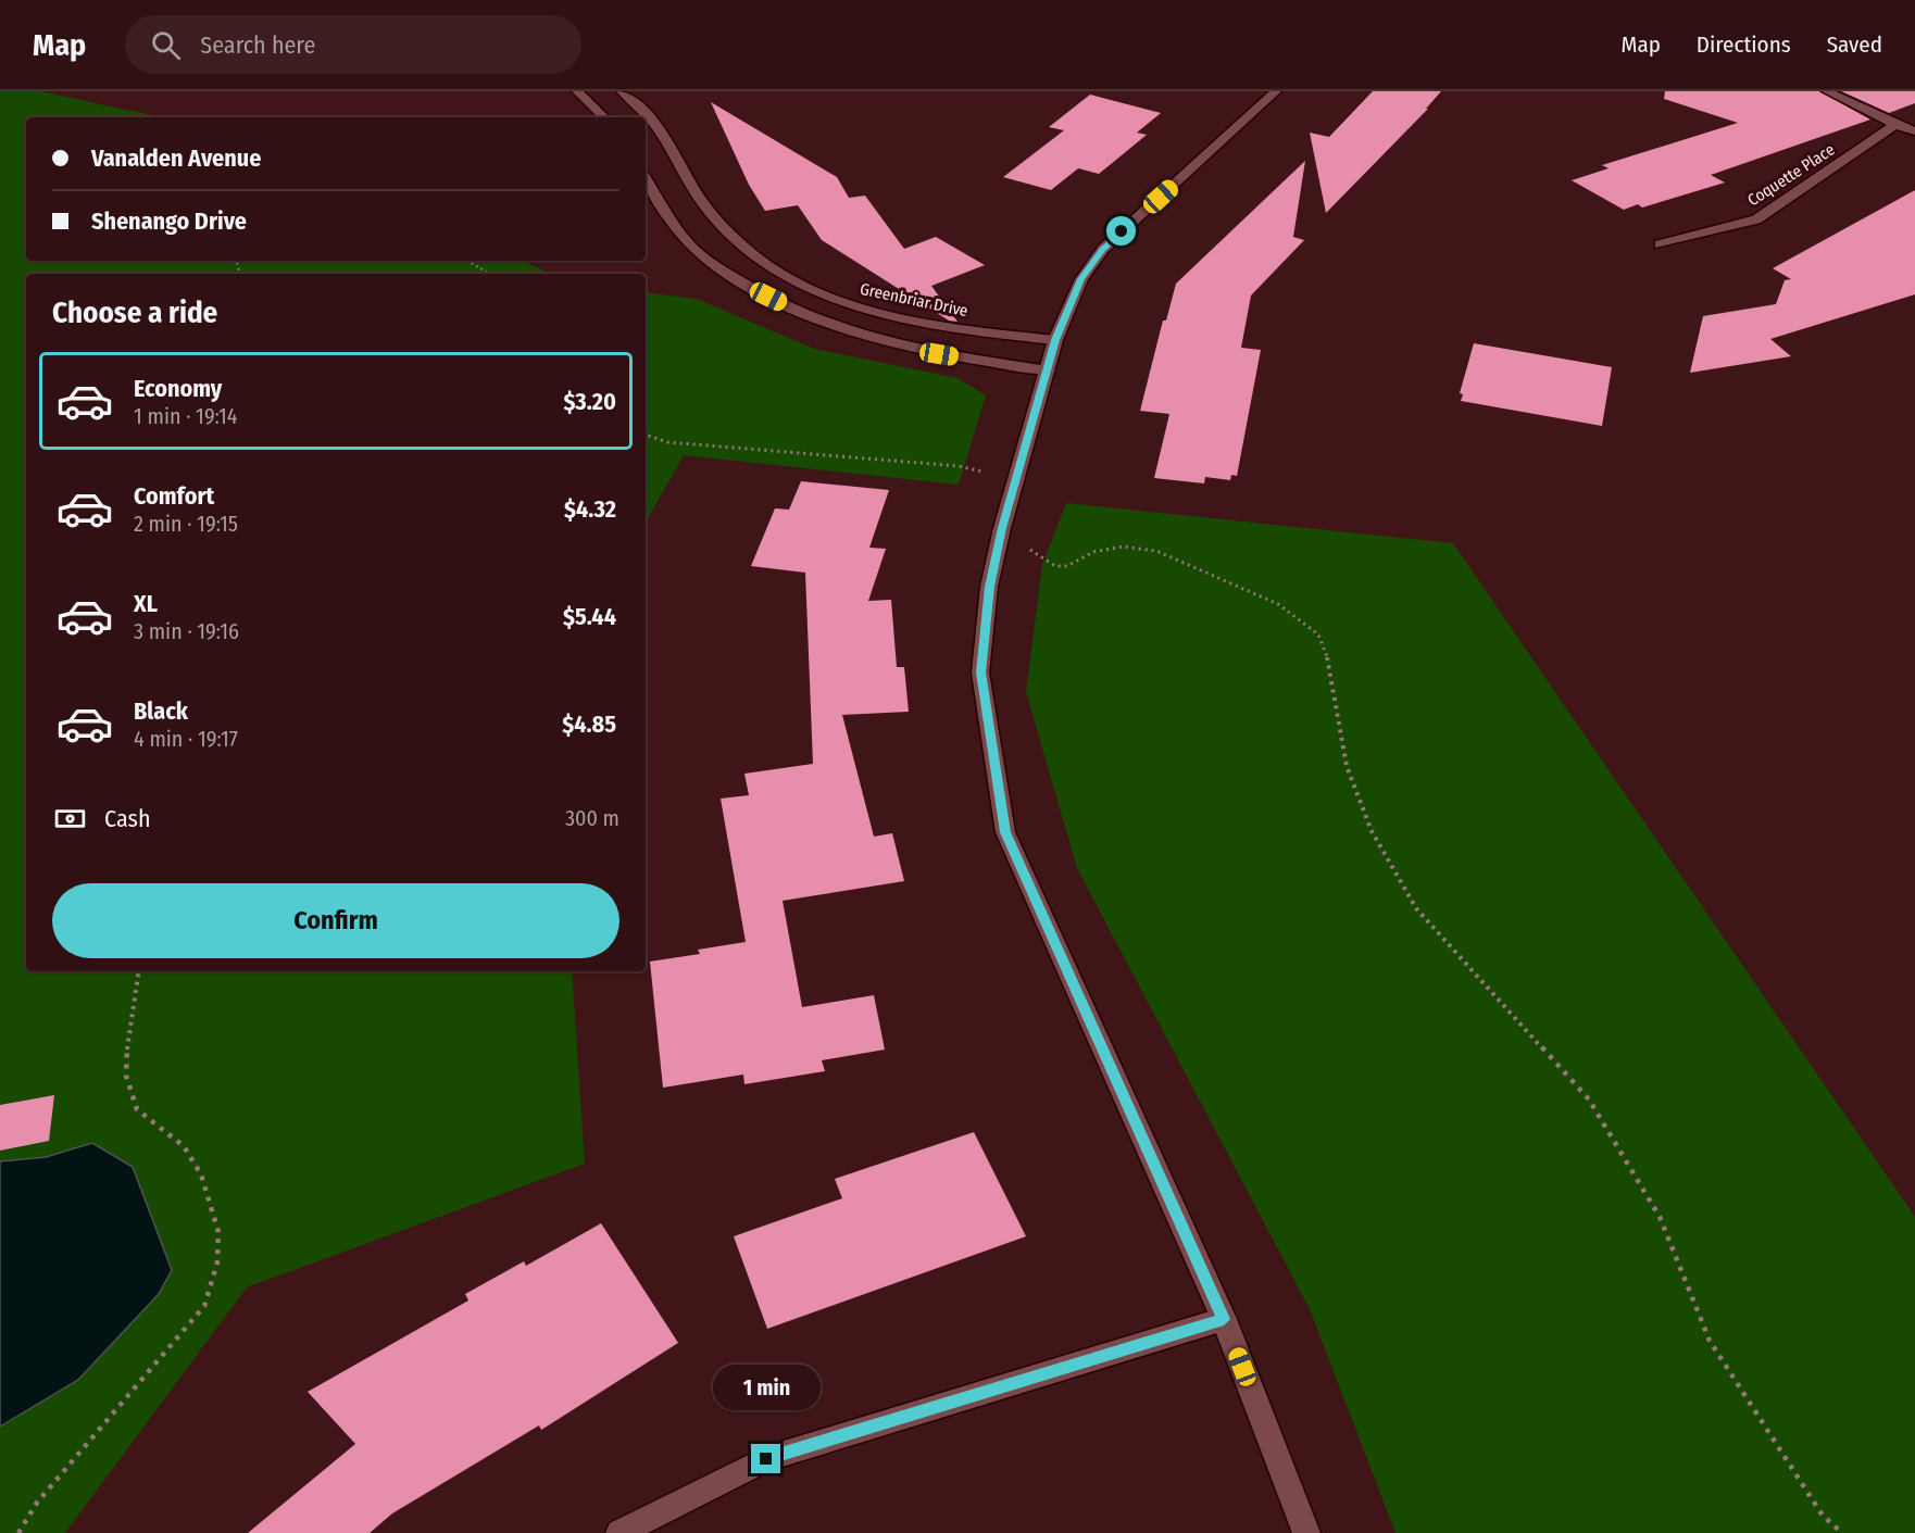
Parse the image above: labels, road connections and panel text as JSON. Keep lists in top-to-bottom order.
{
  "streets": {
    "street": ["Coquette Place", "Greenbriar Drive"]
  },
  "page": {
    "header": "Map",
    "search": "Search here",
    "nav": ["Map", "Directions", "Saved"],
    "banner": ["Vanalden Avenue", "Shenango Drive"],
    "heading": "Choose a ride",
    "list": [
      {
        "name": "Economy",
        "note": "1 min · 19:14",
        "value": "$3.20"
      },
      {
        "name": "Comfort",
        "note": "2 min · 19:15",
        "value": "$4.32"
      },
      {
        "name": "XL",
        "note": "3 min · 19:16",
        "value": "$5.44"
      },
      {
        "name": "Black",
        "note": "4 min · 19:17",
        "value": "$4.85"
      }
    ],
    "pay": ["Cash", "300 m"],
    "buttons": "Confirm",
    "bubble": "1 min"
  }
}
